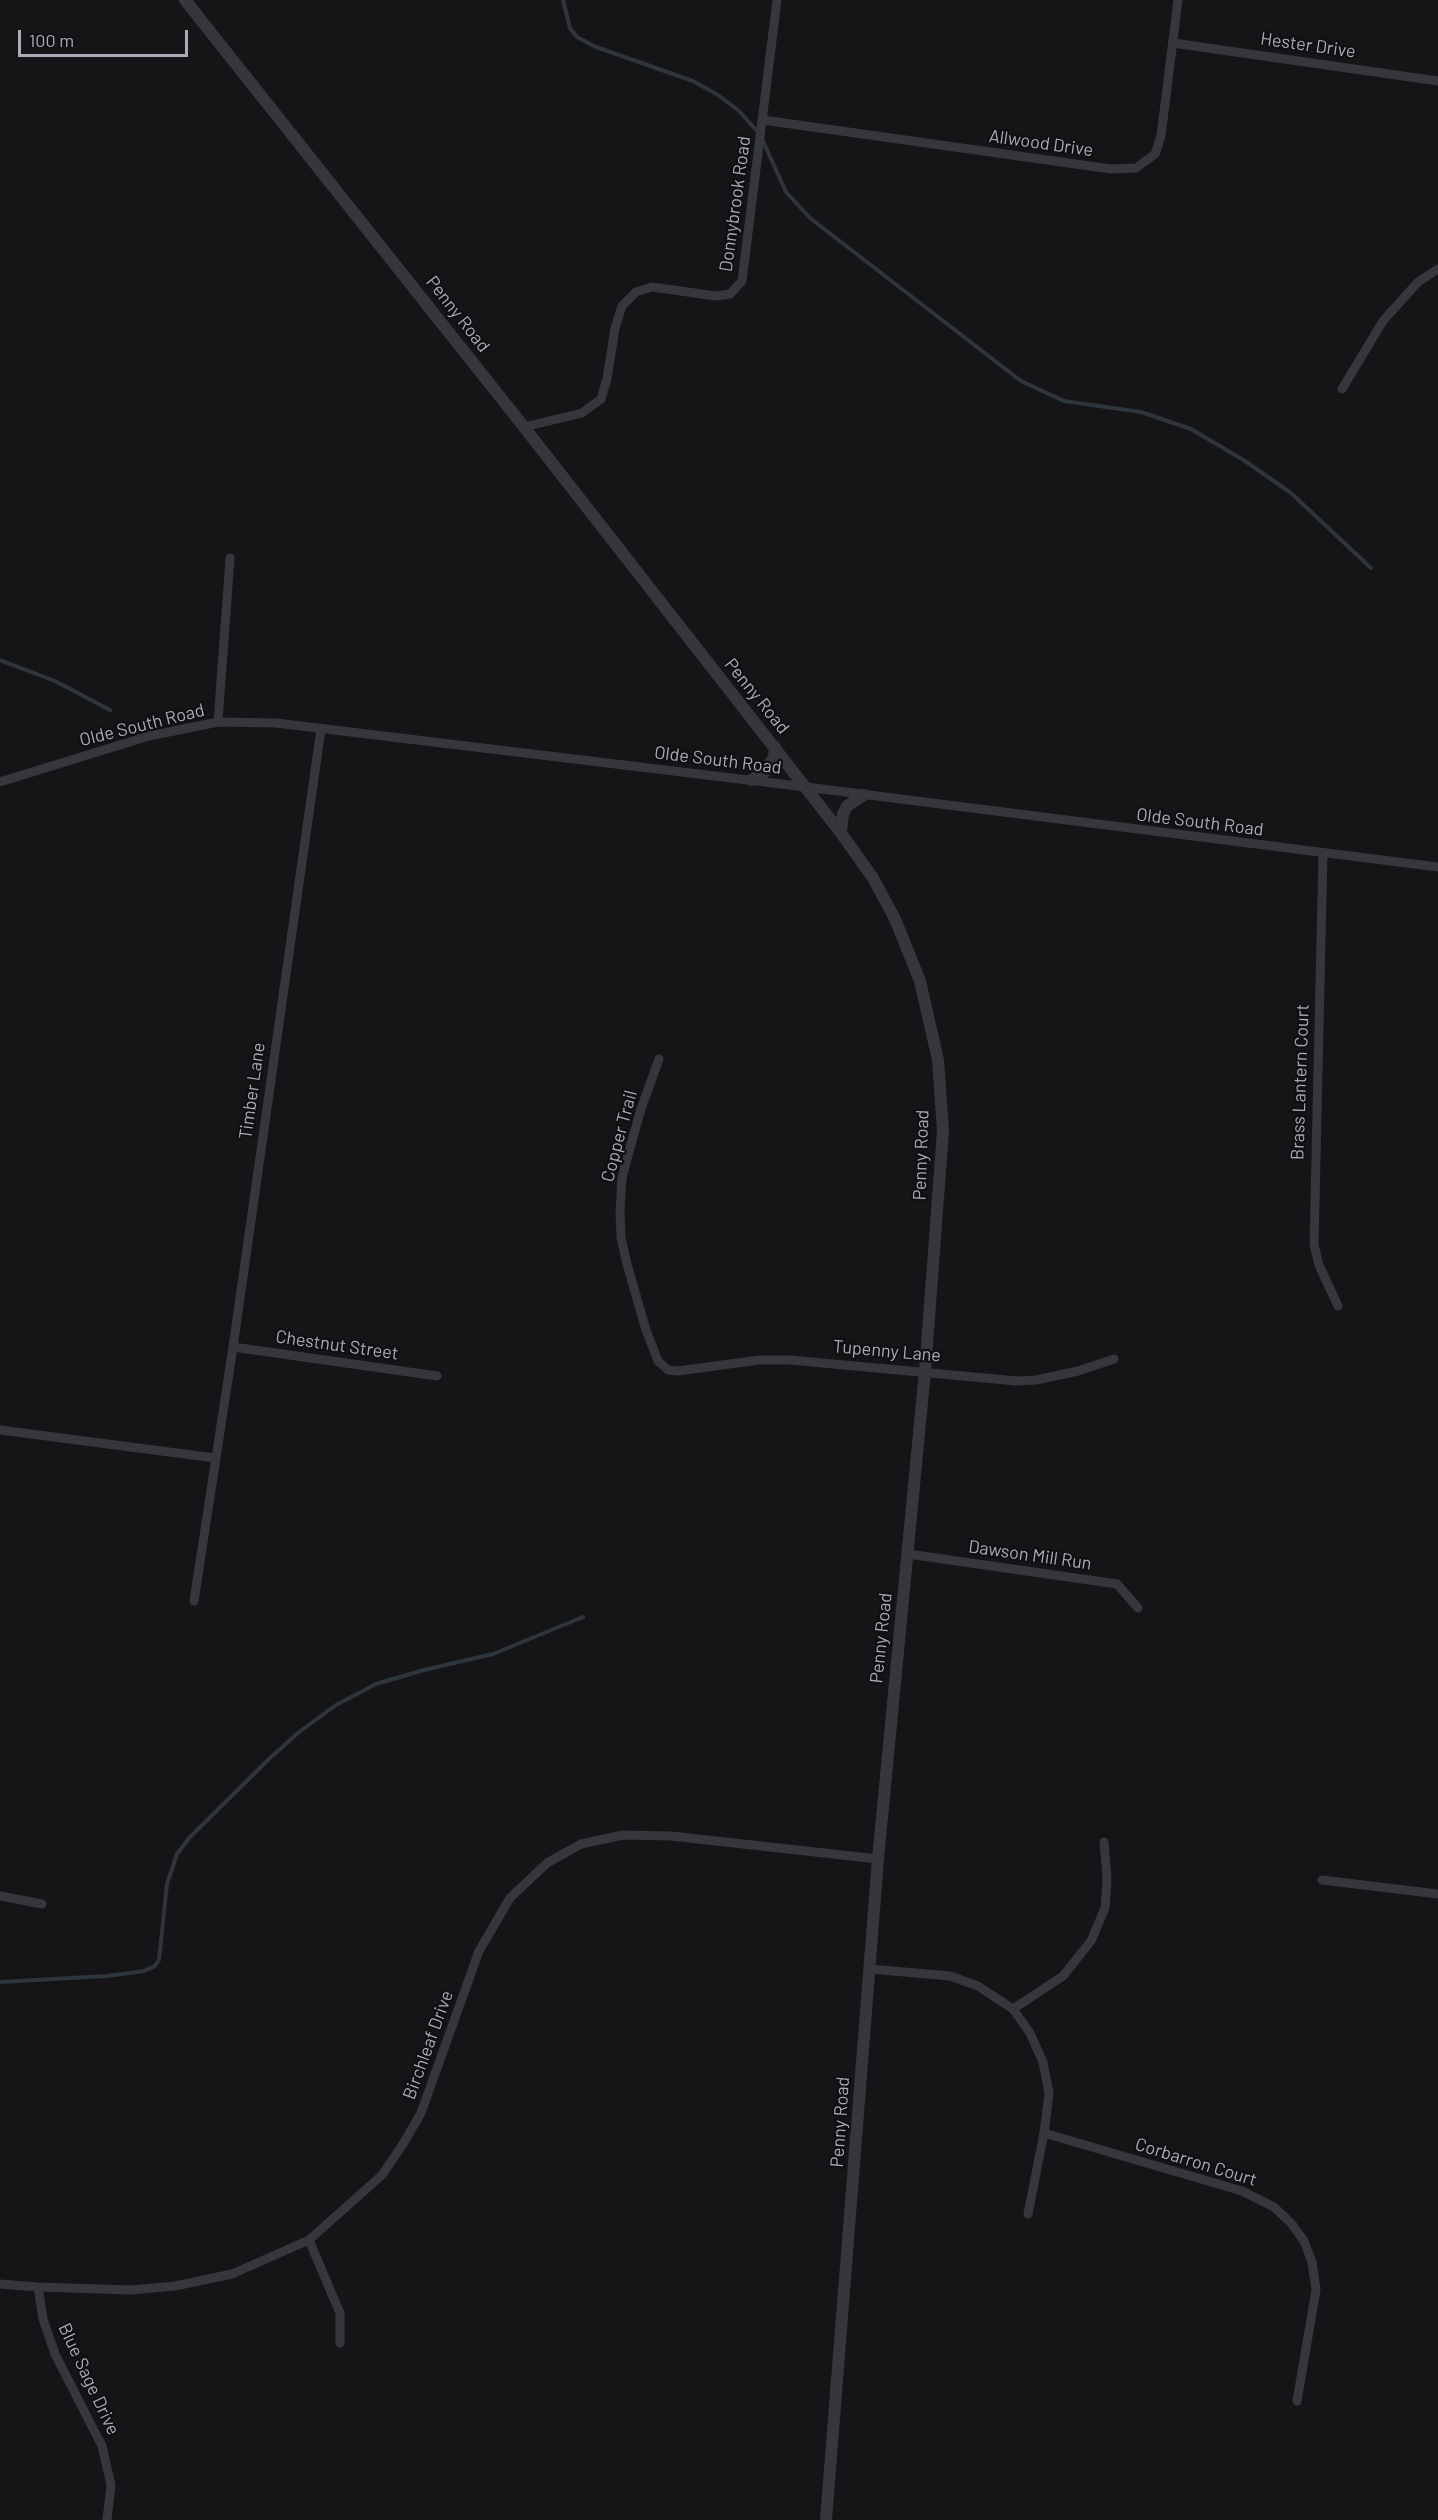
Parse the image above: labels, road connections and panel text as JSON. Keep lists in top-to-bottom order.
{
  "streets": {
    "street": [
      "Hester Drive",
      "Allwood Drive",
      "Donnybrook Road",
      "Penny Road",
      "Olde South Road",
      "Brass Lantern Court",
      "Timber Lane",
      "Copper Trail",
      "Chestnut Street",
      "Tupenny Lane",
      "Dawson Mill Run",
      "Birchleaf Drive",
      "Corbarron Court",
      "Blue Sage Drive"
    ]
  },
  "crossings": [
    ["Hester Drive", "Allwood Drive"],
    ["Allwood Drive", "Donnybrook Road"],
    ["Donnybrook Road", "Penny Road"],
    ["Penny Road", "Olde South Road"],
    ["Penny Road", "Tupenny Lane"],
    ["Penny Road", "Dawson Mill Run"],
    ["Penny Road", "Birchleaf Drive"],
    ["Olde South Road", "Brass Lantern Court"],
    ["Olde South Road", "Timber Lane"],
    ["Timber Lane", "Chestnut Street"],
    ["Copper Trail", "Tupenny Lane"],
    ["Birchleaf Drive", "Blue Sage Drive"]
  ],
  "scale_bar": "100 m"
}
